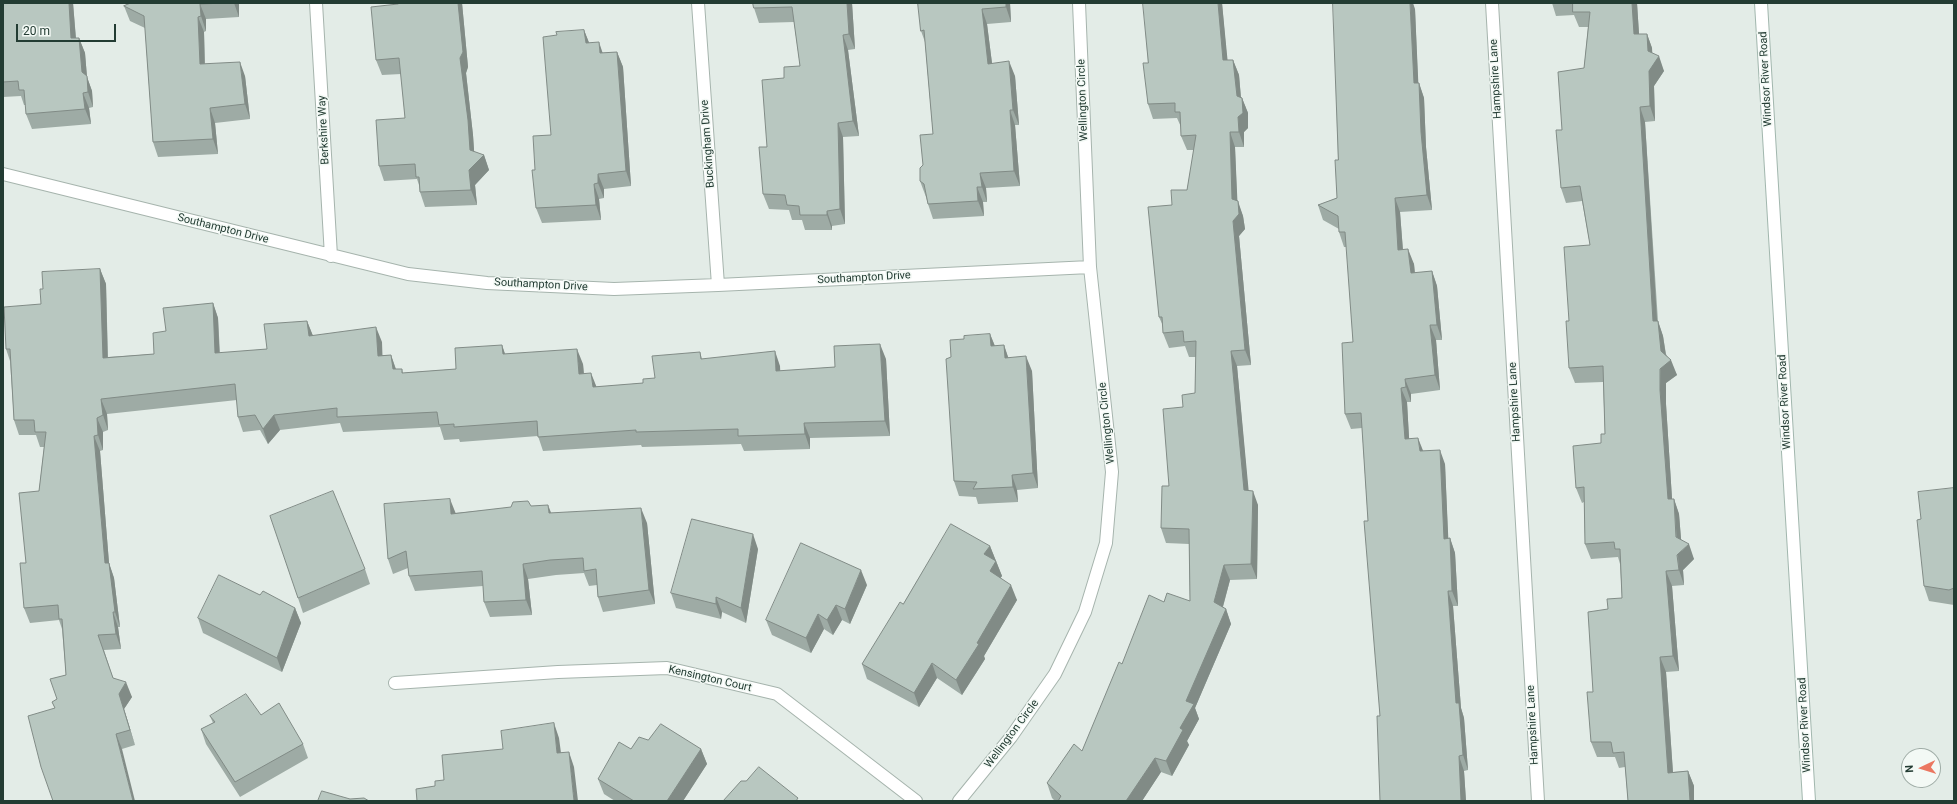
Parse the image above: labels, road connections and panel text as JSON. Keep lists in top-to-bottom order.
{
  "streets": {
    "street": [
      "Hampshire Lane",
      "Windsor River Road",
      "Wellington Circle",
      "Berkshire Way",
      "Buckingham Drive",
      "Southampton Drive",
      "Kensington Court"
    ]
  },
  "crossings": [
    ["Wellington Circle", "Southampton Drive"],
    ["Berkshire Way", "Southampton Drive"],
    ["Buckingham Drive", "Southampton Drive"]
  ],
  "scale_bar": "20 m",
  "north": "left"
}
